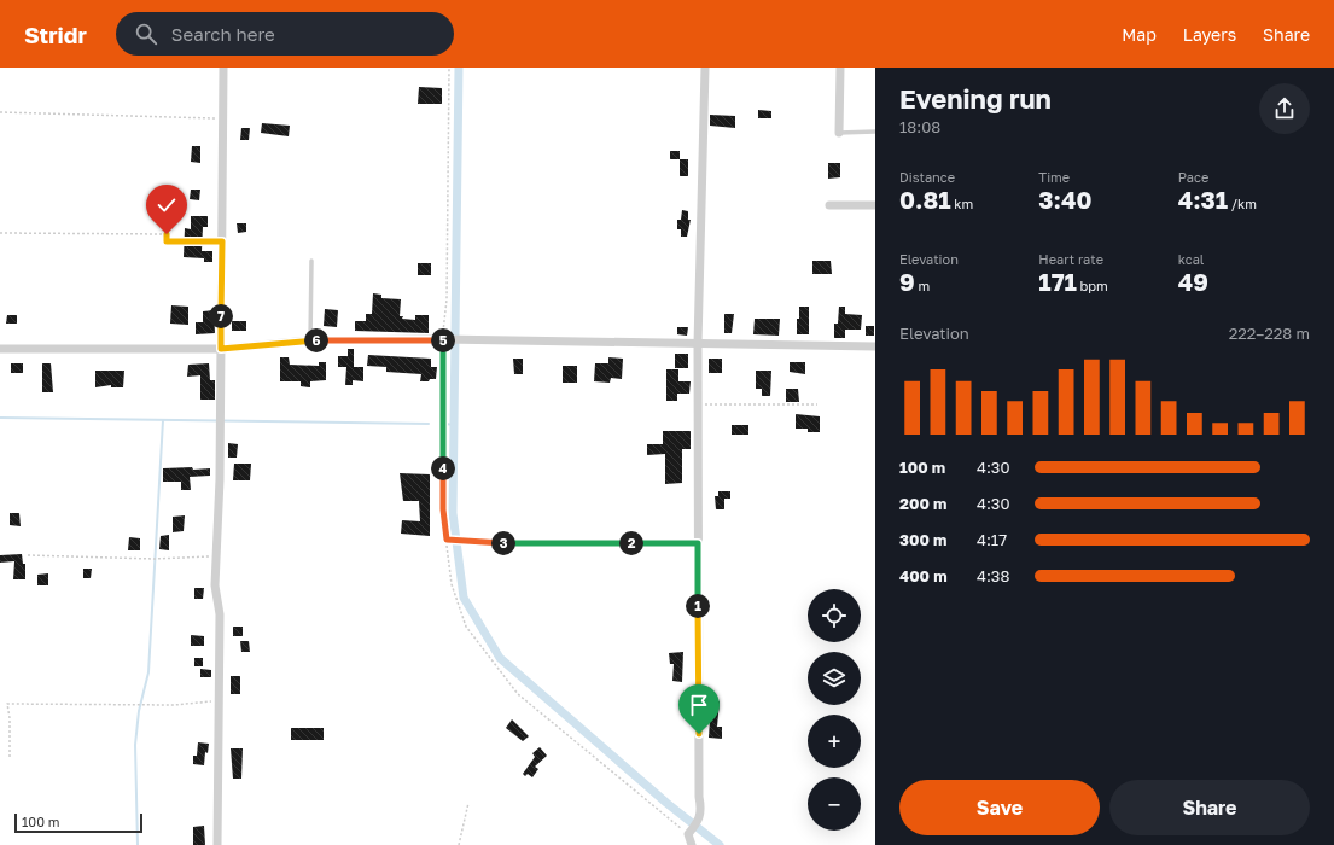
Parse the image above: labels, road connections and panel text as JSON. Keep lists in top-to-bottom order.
{
  "scale_bar": "100 m",
  "page": {
    "header": "Stridr",
    "search": "Search here",
    "nav": ["Map", "Layers", "Share"],
    "heading": ["Evening run", "18:08"],
    "stats": [
      ["Distance", "0.81 km"],
      ["Time", "3:40"],
      ["Pace", "4:31 /km"],
      ["Elevation", "9 m"],
      ["Heart rate", "171 bpm"],
      ["kcal", "49"]
    ],
    "pins": [
      "7",
      "5",
      "6",
      "4",
      "2",
      "3",
      "1"
    ],
    "chart": ["Elevation", "222–228 m"],
    "list": [
      {
        "name": "100 m",
        "note": "4:30"
      },
      {
        "name": "200 m",
        "note": "4:30"
      },
      {
        "name": "300 m",
        "note": "4:17"
      },
      {
        "name": "400 m",
        "note": "4:38"
      }
    ],
    "map_buttons": ["+", "−"],
    "buttons": ["Save", "Share"],
    "scale": "100 m"
  }
}
